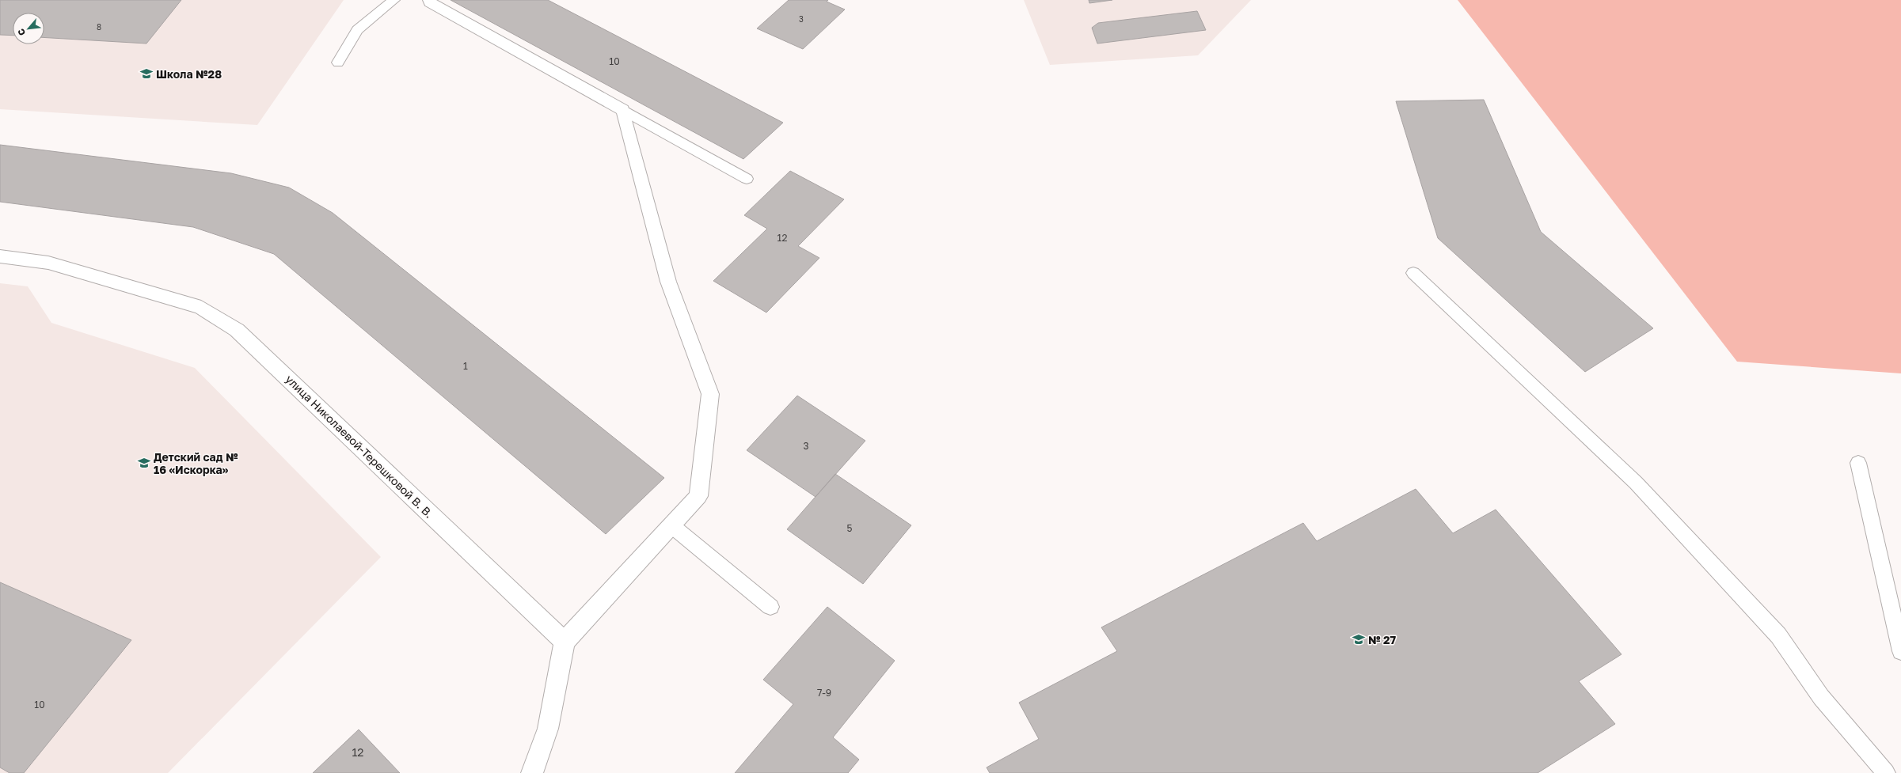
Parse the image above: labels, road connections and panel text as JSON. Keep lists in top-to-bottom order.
{
  "streets": {
    "street": ["улица Николаевой-Терешковой В. В."]
  },
  "places": {
    "school or university": ["Школа №28", "Детский сад № 16 «Искорка»", "№ 27"]
  },
  "house_numbers": [
    "3",
    "8",
    "10",
    "12",
    "1",
    "3",
    "5",
    "7-9",
    "10",
    "12"
  ],
  "north": "bottom left"
}
